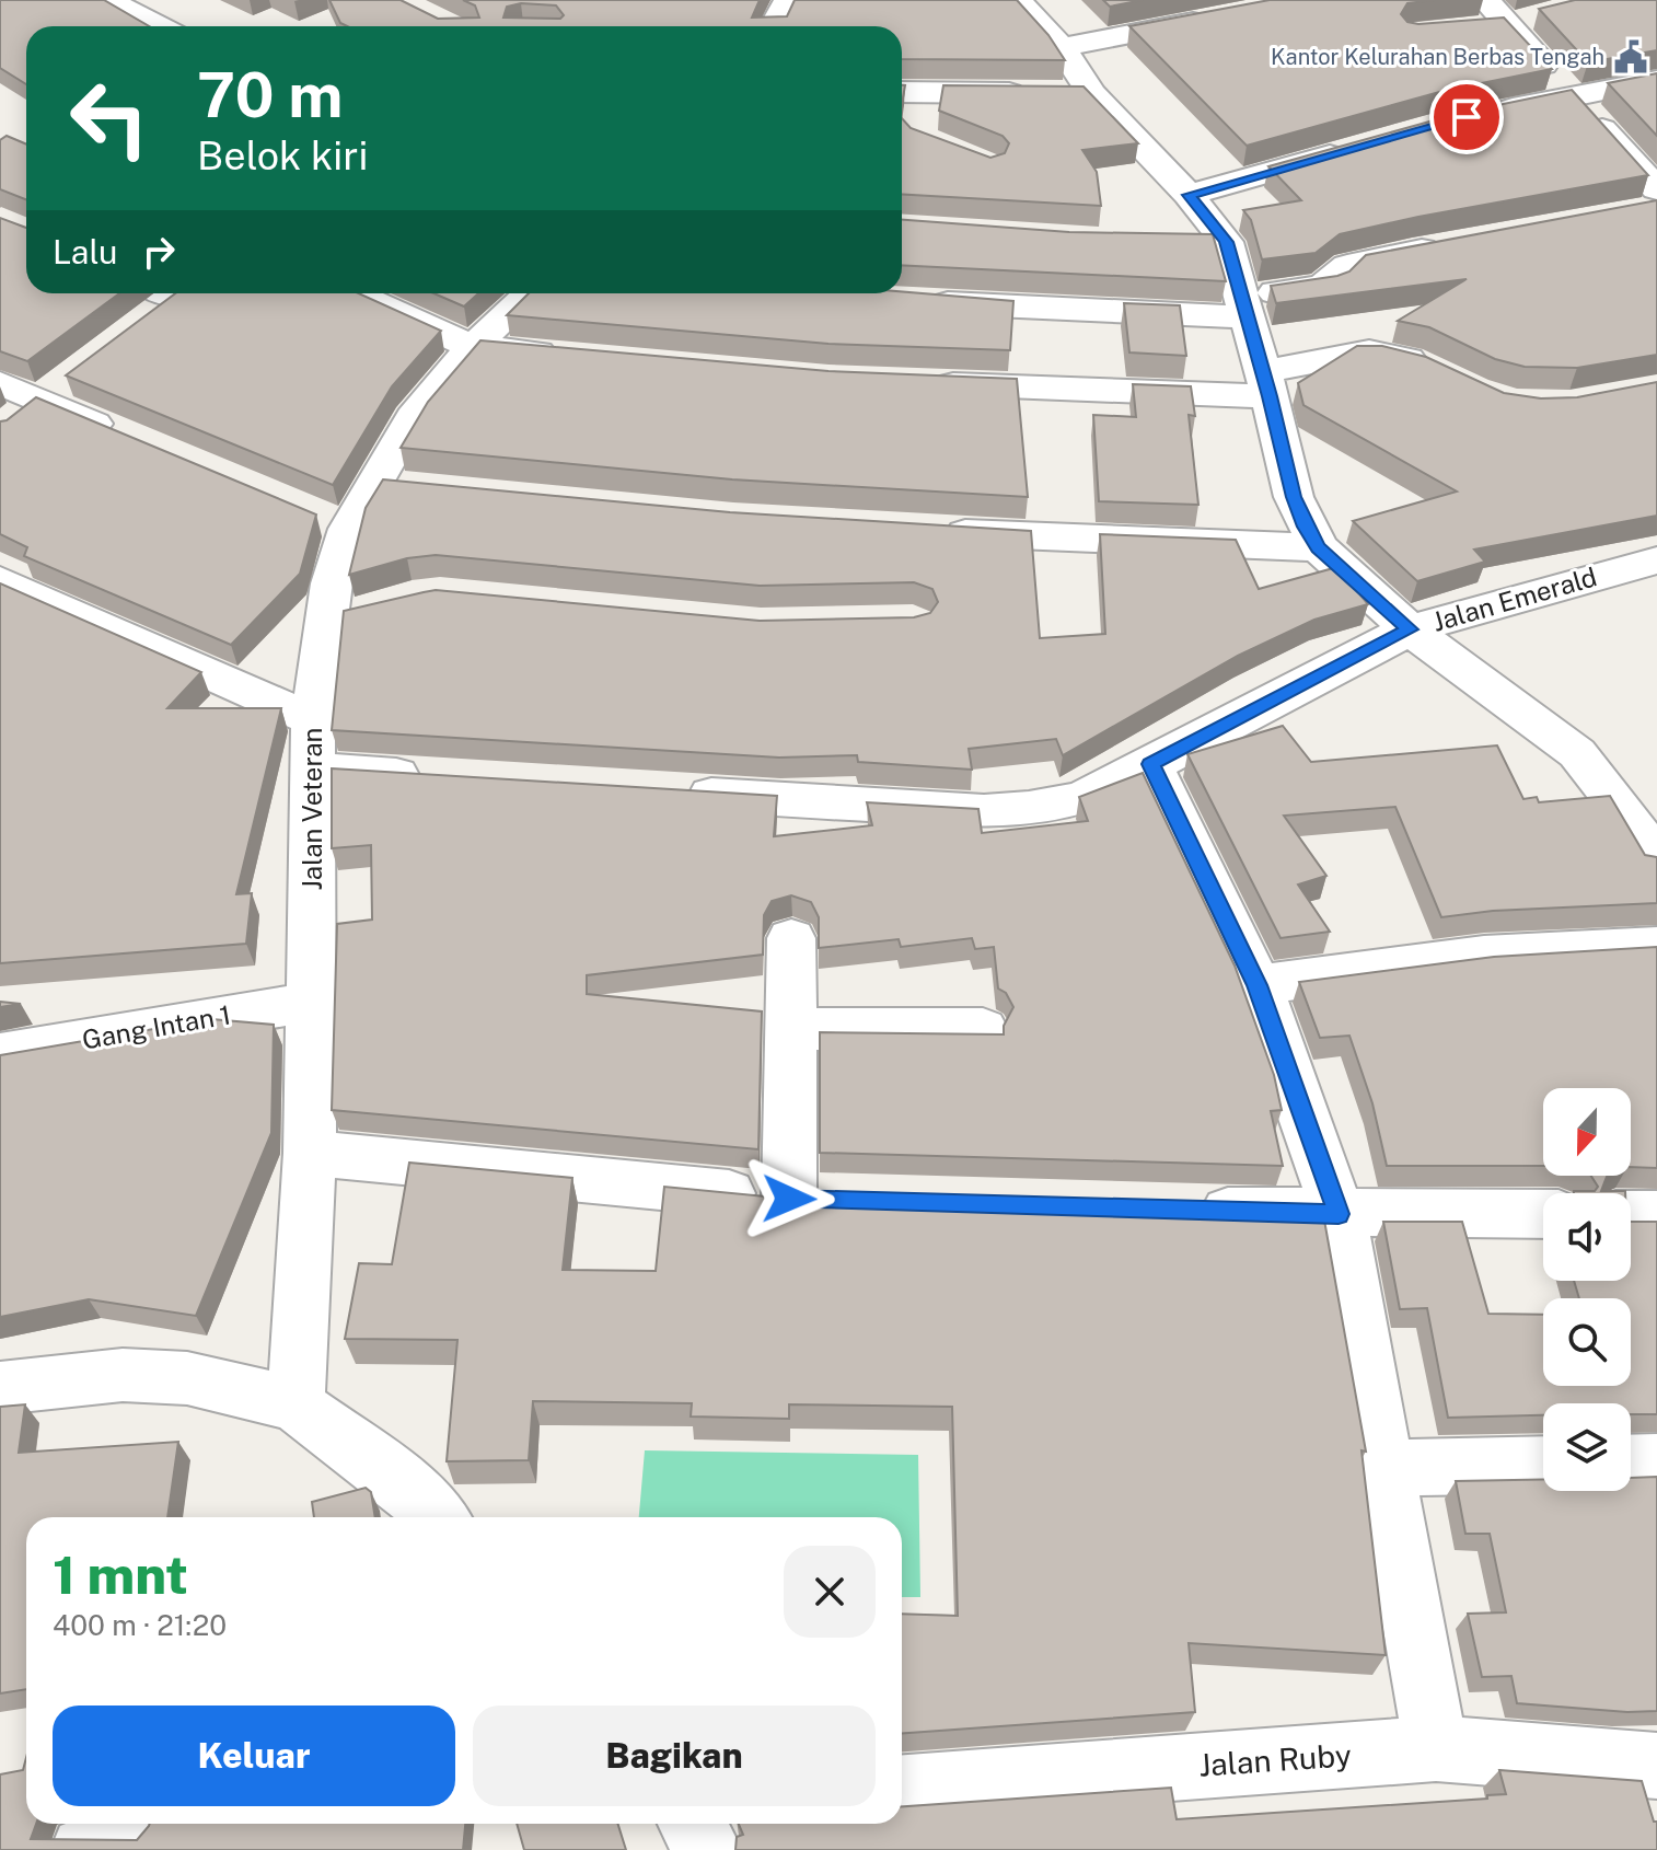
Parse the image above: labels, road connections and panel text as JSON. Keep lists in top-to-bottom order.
{
  "streets": {
    "street": [
      "Jalan Emerald",
      "Jalan Veteran",
      "Gang Intan 1",
      "Jalan Ruby"
    ]
  },
  "crossings": [
    ["Jalan Veteran", "Gang Intan 1"]
  ],
  "places": {
    "public building": ["Kantor Kelurahan Berbas Tengah"]
  },
  "north": "bottom",
  "page": {
    "turn": ["70 m", "Belok kiri"],
    "then": "Lalu",
    "heading": ["1 mnt", "400 m · 21:20"],
    "buttons": ["Keluar", "Bagikan"]
  }
}
